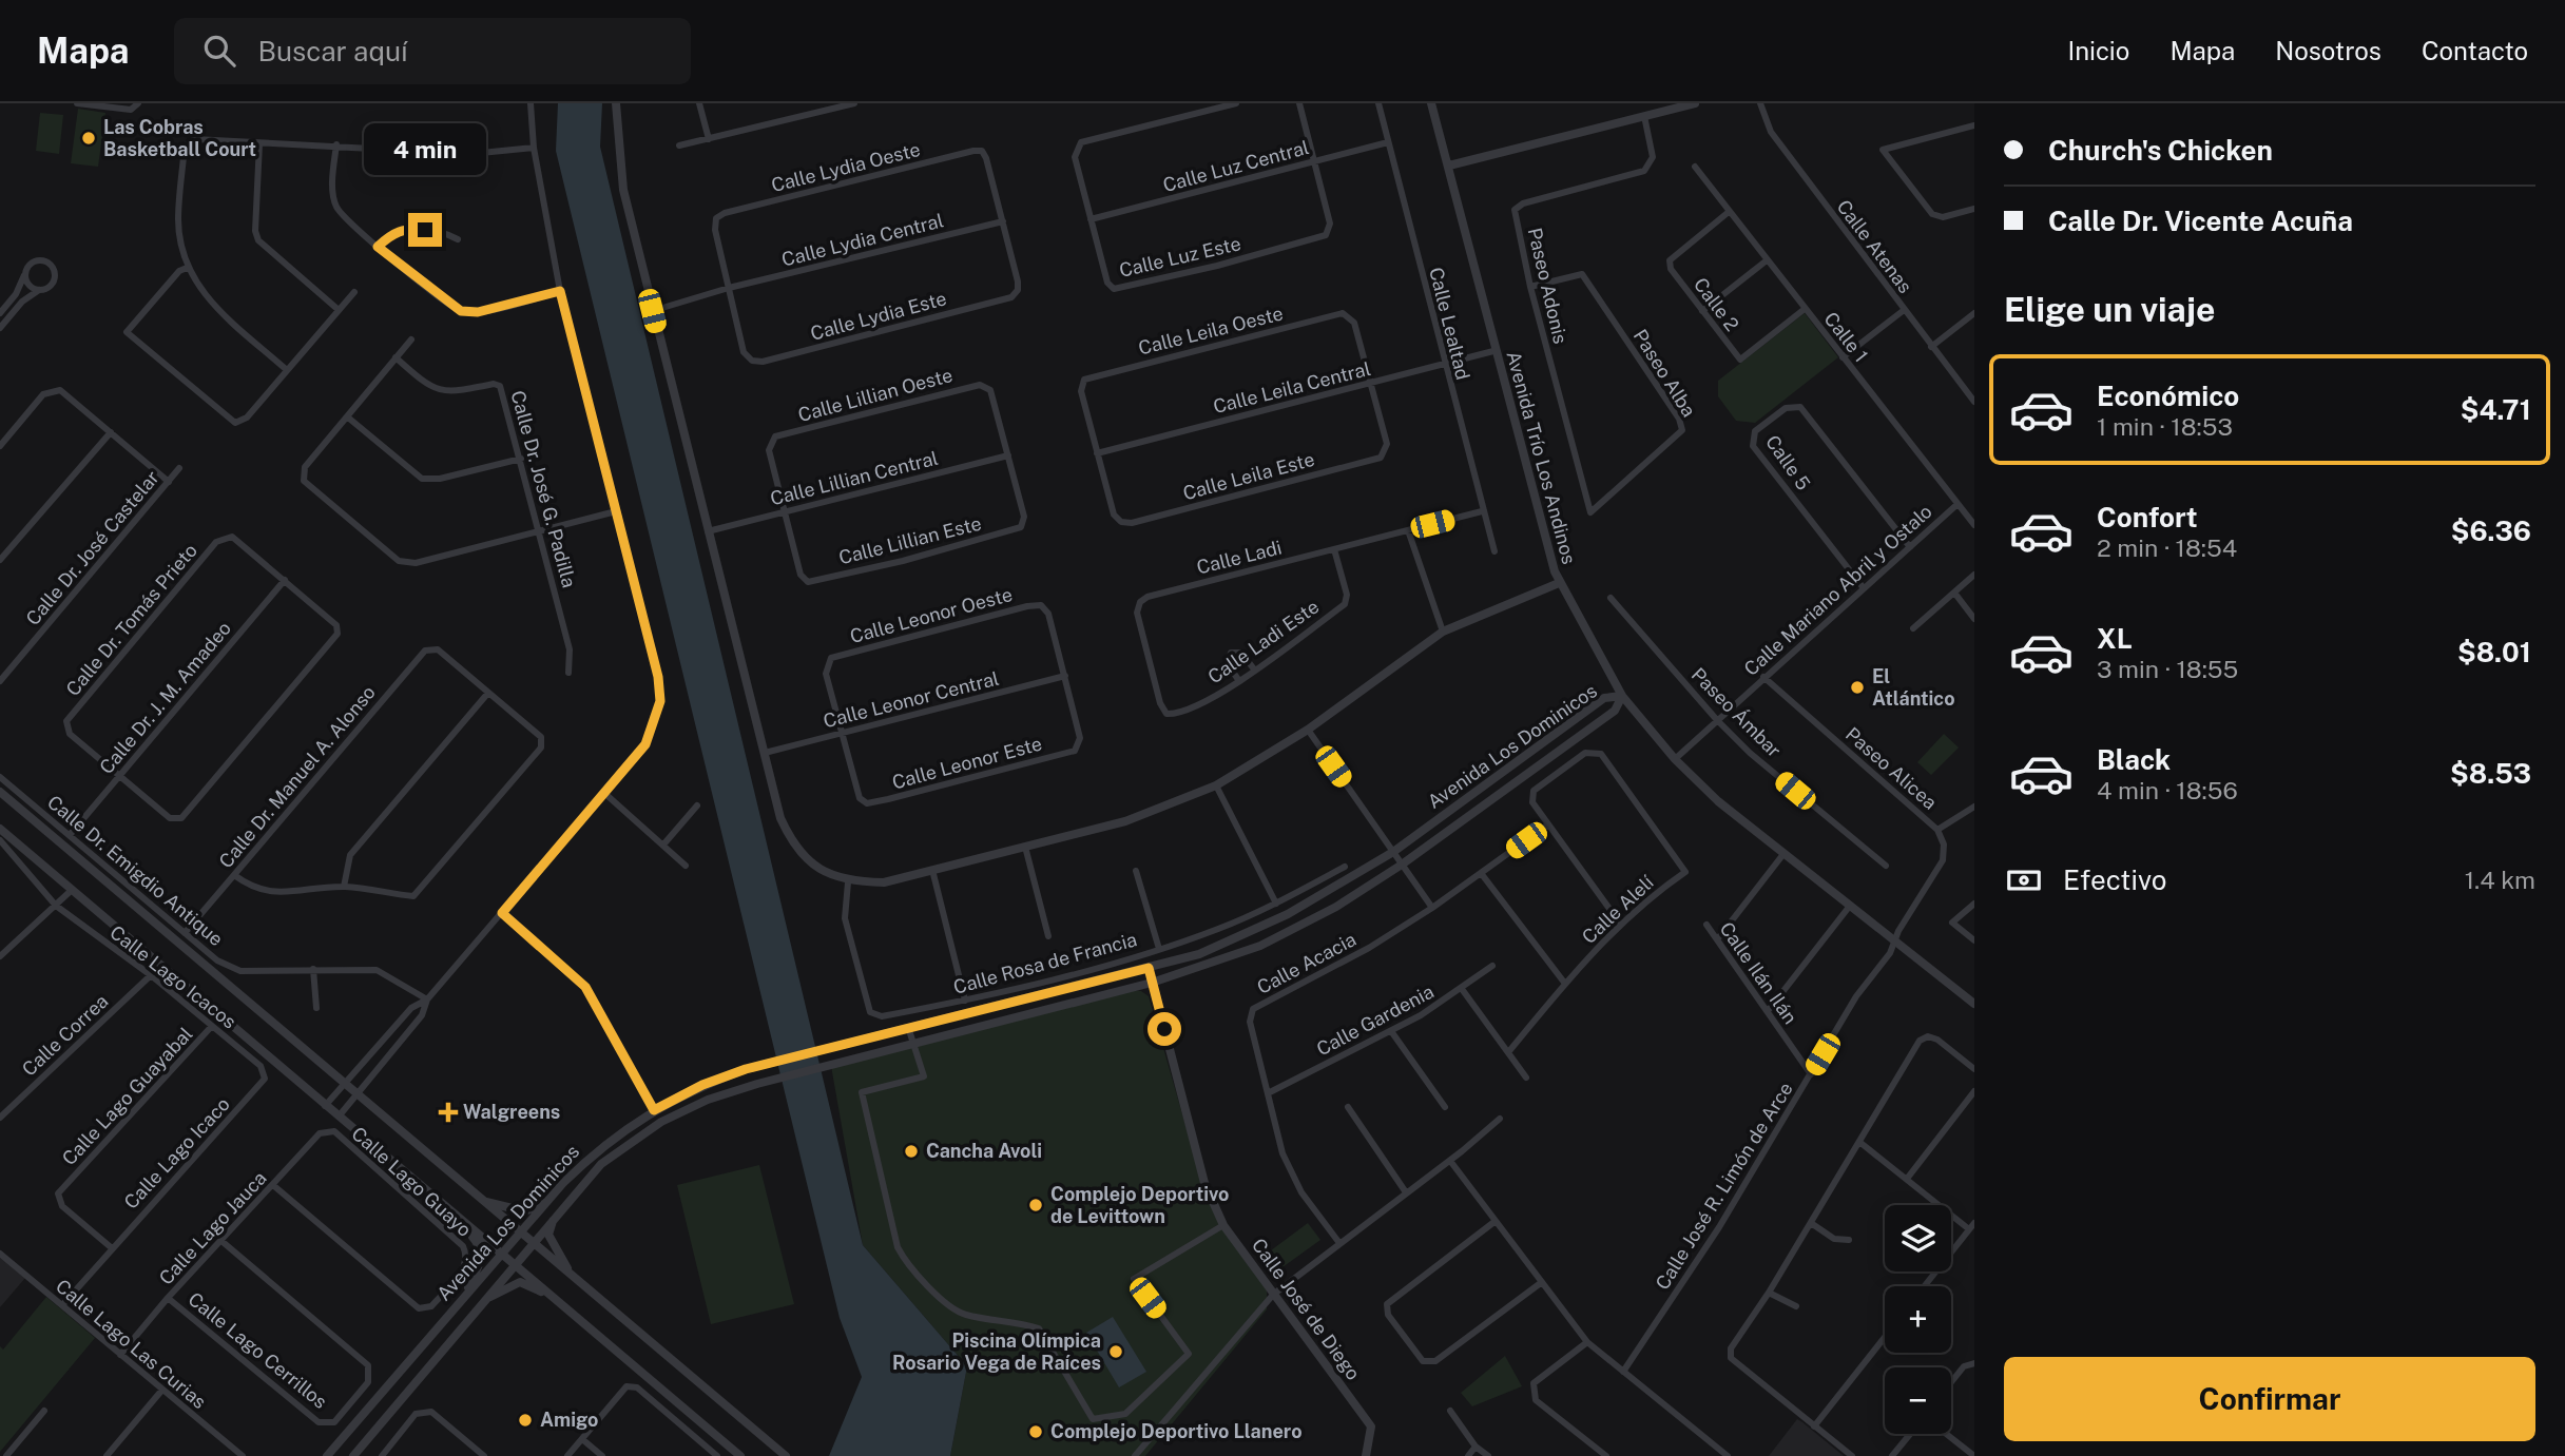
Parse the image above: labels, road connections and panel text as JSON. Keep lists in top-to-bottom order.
{
  "streets": {
    "street": [
      "Calle Luz Central",
      "Calle Lydia Oeste",
      "Calle Lydia Central",
      "Calle Atenas",
      "Calle Luz Este",
      "Paseo Adonis",
      "Calle 2",
      "Calle Lydia Este",
      "Calle Lealtad",
      "Calle Leila Oeste",
      "Calle 1",
      "Paseo Alba",
      "Calle Leila Central",
      "Calle Lillian Oeste",
      "Avenida Trío Los Andinos",
      "Calle 5",
      "Calle Leila Este",
      "Calle Lillian Central",
      "Calle Dr. José G. Padilla",
      "Calle Lillian Este",
      "Calle Dr. José Castelar",
      "Calle Ladi",
      "Calle Mariano Abril y Ostalo",
      "Calle Leonor Oeste",
      "Calle Dr. Tomás Prieto",
      "Calle Ladi Este",
      "Calle Dr. J. M. Amadeo",
      "Calle Leonor Central",
      "Paseo Ámbar",
      "Avenida Los Dominicos",
      "Calle Leonor Este",
      "Paseo Alicea",
      "Calle Dr. Manuel A. Alonso",
      "Calle Dr. Emigdio Antique",
      "Calle Alelí",
      "Calle Rosa de Francia",
      "Calle Acacia",
      "Calle Ilán Ilán",
      "Calle Lago Icacos",
      "Calle Gardenia",
      "Calle Correa",
      "Calle Lago Guayabal",
      "Calle Lago Icaco",
      "Calle Lago Guayo",
      "Calle José R. Limón de Arce",
      "Calle Lago Jauca",
      "Calle José de Diego",
      "Calle Lago Las Curias",
      "Calle Lago Cerrillos"
    ]
  },
  "crossings": [
    ["Calle Luz Central", "Calle Luz Este"],
    ["Calle Luz Central", "Calle Lealtad"],
    ["Calle Lydia Oeste", "Calle Lydia Central"],
    ["Calle Lydia Oeste", "Calle Lydia Este"],
    ["Calle Lydia Central", "Calle Lydia Este"],
    ["Paseo Adonis", "Paseo Alba"],
    ["Calle 2", "Calle 1"],
    ["Calle Lealtad", "Calle Leila Central"],
    ["Calle Lealtad", "Calle Ladi"],
    ["Calle Leila Oeste", "Calle Leila Central"],
    ["Calle Leila Oeste", "Calle Leila Este"],
    ["Calle 1", "Calle Mariano Abril y Ostalo"],
    ["Calle Leila Central", "Avenida Trío Los Andinos"],
    ["Calle Leila Central", "Calle Leila Este"],
    ["Calle Lillian Oeste", "Calle Lillian Central"],
    ["Calle Lillian Oeste", "Calle Lillian Este"],
    ["Avenida Trío Los Andinos", "Calle Mariano Abril y Ostalo"],
    ["Avenida Trío Los Andinos", "Avenida Los Dominicos"],
    ["Avenida Trío Los Andinos", "Paseo Alicea"],
    ["Avenida Trío Los Andinos", "Calle José R. Limón de Arce"],
    ["Calle 5", "Calle Mariano Abril y Ostalo"],
    ["Calle Lillian Central", "Calle Lillian Este"],
    ["Calle Ladi", "Calle Ladi Este"],
    ["Calle Mariano Abril y Ostalo", "Paseo Ámbar"],
    ["Calle Mariano Abril y Ostalo", "Paseo Alicea"],
    ["Calle Leonor Oeste", "Calle Leonor Central"],
    ["Calle Leonor Oeste", "Calle Leonor Este"],
    ["Calle Dr. Tomás Prieto", "Calle Dr. J. M. Amadeo"],
    ["Calle Dr. J. M. Amadeo", "Calle Dr. Emigdio Antique"],
    ["Calle Leonor Central", "Calle Leonor Este"],
    ["Avenida Los Dominicos", "Calle José de Diego"],
    ["Paseo Alicea", "Calle José R. Limón de Arce"],
    ["Calle Dr. Manuel A. Alonso", "Calle Dr. Emigdio Antique"],
    ["Calle Alelí", "Calle Acacia"],
    ["Calle Acacia", "Calle Gardenia"],
    ["Calle Ilán Ilán", "Calle José R. Limón de Arce"],
    ["Calle Lago Icacos", "Calle Correa"],
    ["Calle Lago Icacos", "Calle Lago Guayabal"],
    ["Calle Lago Icacos", "Calle Lago Icaco"],
    ["Calle Lago Guayabal", "Calle Lago Icaco"],
    ["Calle Lago Icaco", "Calle Lago Las Curias"],
    ["Calle Lago Guayo", "Calle Lago Jauca"],
    ["Calle Lago Jauca", "Calle Lago Las Curias"],
    ["Calle Lago Jauca", "Calle Lago Cerrillos"]
  ],
  "places": {
    "other": [
      "Las Cobras Basketball Court",
      "El Atlántico",
      "Cancha Avoli",
      "Complejo Deportivo de Levittown",
      "Piscina Olímpica Rosario Vega de Raíces",
      "Amigo",
      "Complejo Deportivo Llanero"
    ],
    "health": ["Walgreens"]
  },
  "page": {
    "header": "Mapa",
    "search": "Buscar aquí",
    "nav": [
      "Inicio",
      "Mapa",
      "Nosotros",
      "Contacto"
    ],
    "banner": ["Church's Chicken", "Calle Dr. Vicente Acuña"],
    "bubble": "4 min",
    "heading": "Elige un viaje",
    "list": [
      {
        "name": "Económico",
        "note": "1 min · 18:53",
        "value": "$4.71"
      },
      {
        "name": "Confort",
        "note": "2 min · 18:54",
        "value": "$6.36"
      },
      {
        "name": "XL",
        "note": "3 min · 18:55",
        "value": "$8.01"
      },
      {
        "name": "Black",
        "note": "4 min · 18:56",
        "value": "$8.53"
      }
    ],
    "pay": ["Efectivo", "1.4 km"],
    "map_buttons": ["+", "−"],
    "buttons": "Confirmar"
  }
}
